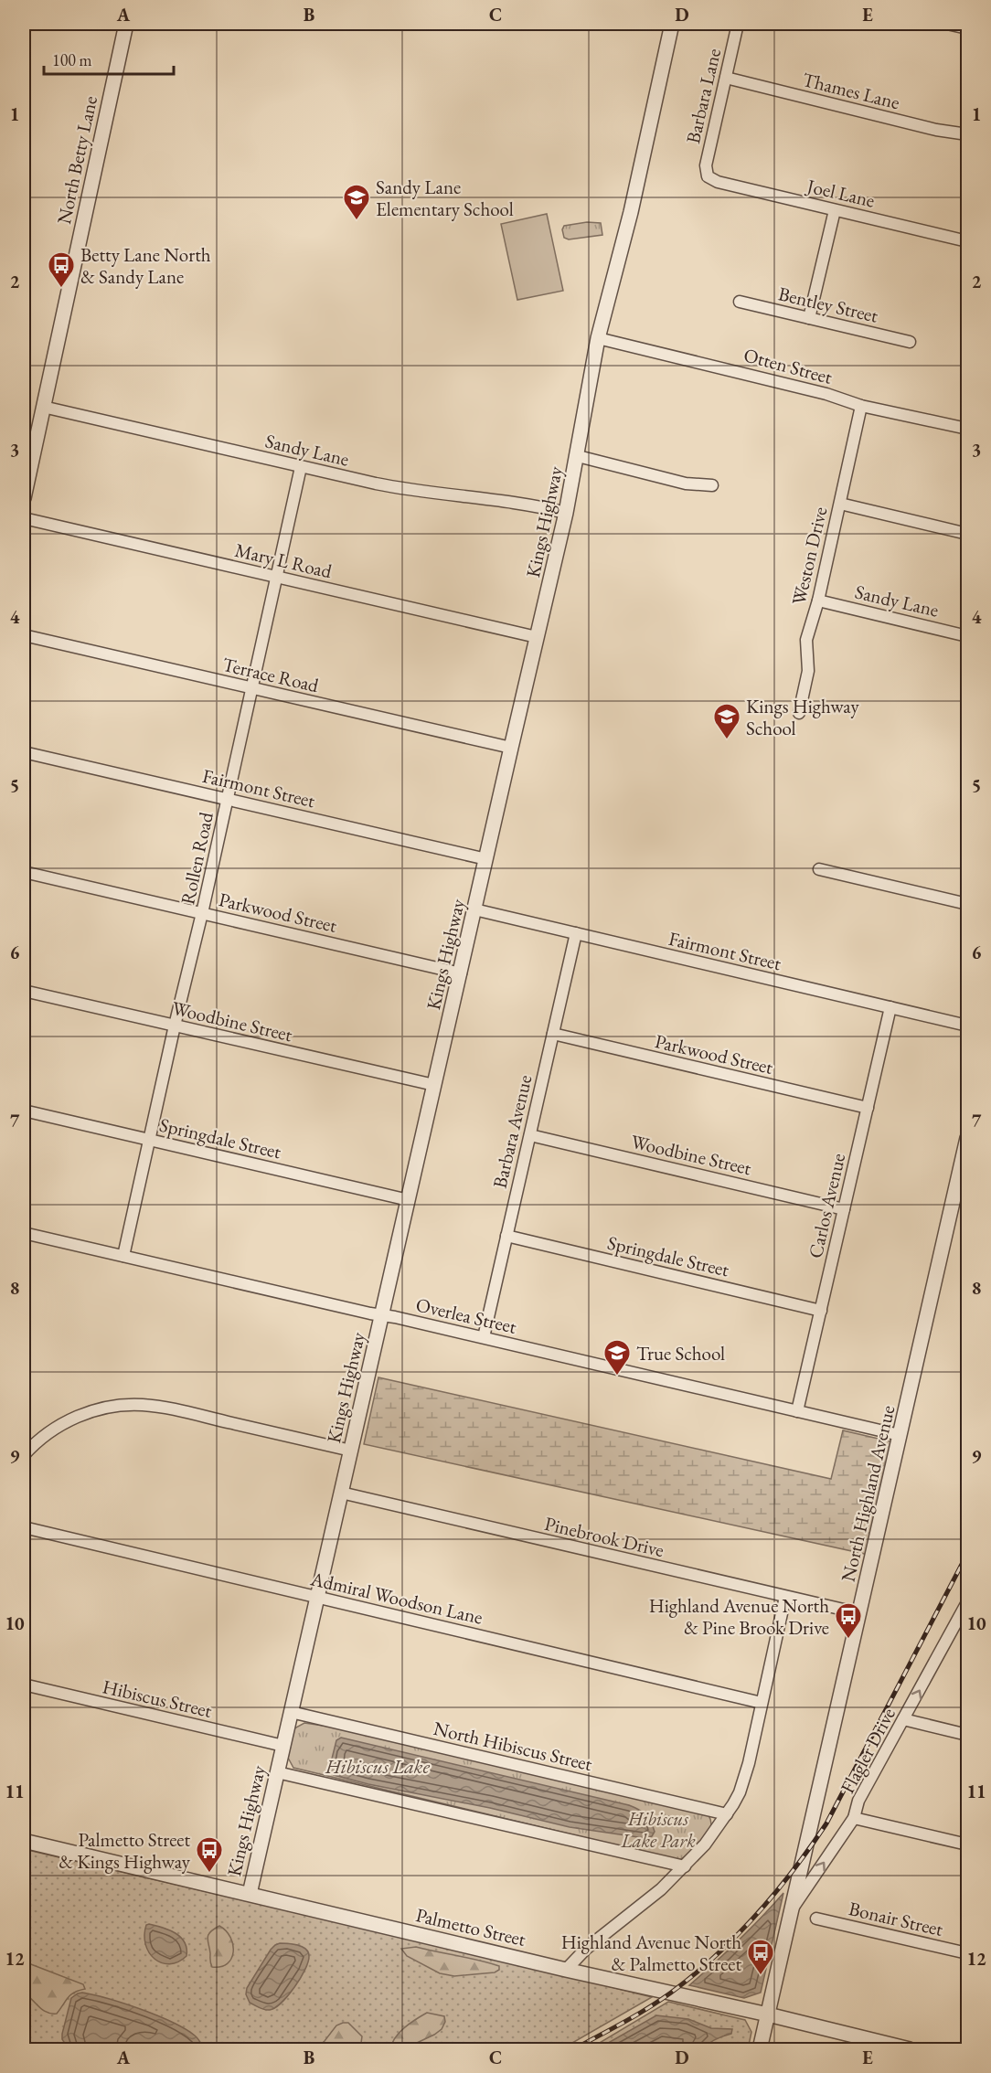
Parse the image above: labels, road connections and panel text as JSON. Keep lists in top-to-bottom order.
{
  "streets": {
    "street": [
      "Thames Lane",
      "Barbara Lane",
      "North Betty Lane",
      "Joel Lane",
      "Bentley Street",
      "Otten Street",
      "Sandy Lane",
      "Kings Highway",
      "Weston Drive",
      "Mary L Road",
      "Terrace Road",
      "Fairmont Street",
      "Rollen Road",
      "Parkwood Street",
      "Woodbine Street",
      "Barbara Avenue",
      "Springdale Street",
      "Carlos Avenue",
      "Overlea Street",
      "North Highland Avenue",
      "Pinebrook Drive",
      "Admiral Woodson Lane",
      "Hibiscus Street",
      "North Hibiscus Street",
      "Flagler Drive",
      "Bonair Street",
      "Palmetto Street"
    ]
  },
  "crossings": [
    ["Thames Lane", "Barbara Lane"],
    ["Barbara Lane", "Joel Lane"],
    ["North Betty Lane", "Sandy Lane"],
    ["Otten Street", "Kings Highway"],
    ["Otten Street", "Weston Drive"],
    ["Sandy Lane", "Kings Highway"],
    ["Sandy Lane", "Weston Drive"],
    ["Sandy Lane", "Rollen Road"],
    ["Kings Highway", "Mary L Road"],
    ["Kings Highway", "Terrace Road"],
    ["Kings Highway", "Fairmont Street"],
    ["Kings Highway", "Parkwood Street"],
    ["Kings Highway", "Woodbine Street"],
    ["Kings Highway", "Springdale Street"],
    ["Kings Highway", "Overlea Street"],
    ["Kings Highway", "Pinebrook Drive"],
    ["Kings Highway", "Admiral Woodson Lane"],
    ["Kings Highway", "Hibiscus Street"],
    ["Kings Highway", "North Hibiscus Street"],
    ["Kings Highway", "Palmetto Street"],
    ["Mary L Road", "Rollen Road"],
    ["Terrace Road", "Rollen Road"],
    ["Fairmont Street", "Rollen Road"],
    ["Fairmont Street", "Barbara Avenue"],
    ["Fairmont Street", "Carlos Avenue"],
    ["Rollen Road", "Parkwood Street"],
    ["Rollen Road", "Woodbine Street"],
    ["Rollen Road", "Springdale Street"],
    ["Rollen Road", "Overlea Street"],
    ["Parkwood Street", "Barbara Avenue"],
    ["Parkwood Street", "Carlos Avenue"],
    ["Woodbine Street", "Barbara Avenue"],
    ["Woodbine Street", "Carlos Avenue"],
    ["Barbara Avenue", "Springdale Street"],
    ["Barbara Avenue", "Overlea Street"],
    ["Springdale Street", "Carlos Avenue"],
    ["Carlos Avenue", "Overlea Street"],
    ["Overlea Street", "North Highland Avenue"],
    ["North Highland Avenue", "Pinebrook Drive"],
    ["North Highland Avenue", "Flagler Drive"],
    ["North Highland Avenue", "Palmetto Street"]
  ],
  "one_way": ["Flagler Drive"],
  "water": ["Hibiscus Lake"],
  "parks": ["Hibiscus Lake Park"],
  "places": {
    "school or university": ["Sandy Lane Elementary School", "Kings Highway School", "True School"],
    "bus stop": [
      "Betty Lane North & Sandy Lane",
      "Highland Avenue North & Pine Brook Drive",
      "Palmetto Street & Kings Highway",
      "Highland Avenue North & Palmetto Street"
    ]
  },
  "scale_bar": "100 m",
  "grid": {
    "columns": [
      "A",
      "B",
      "C",
      "D",
      "E"
    ],
    "rows": [
      "1",
      "2",
      "3",
      "4",
      "5",
      "6",
      "7",
      "8",
      "9",
      "10",
      "11",
      "12"
    ]
  }
}
